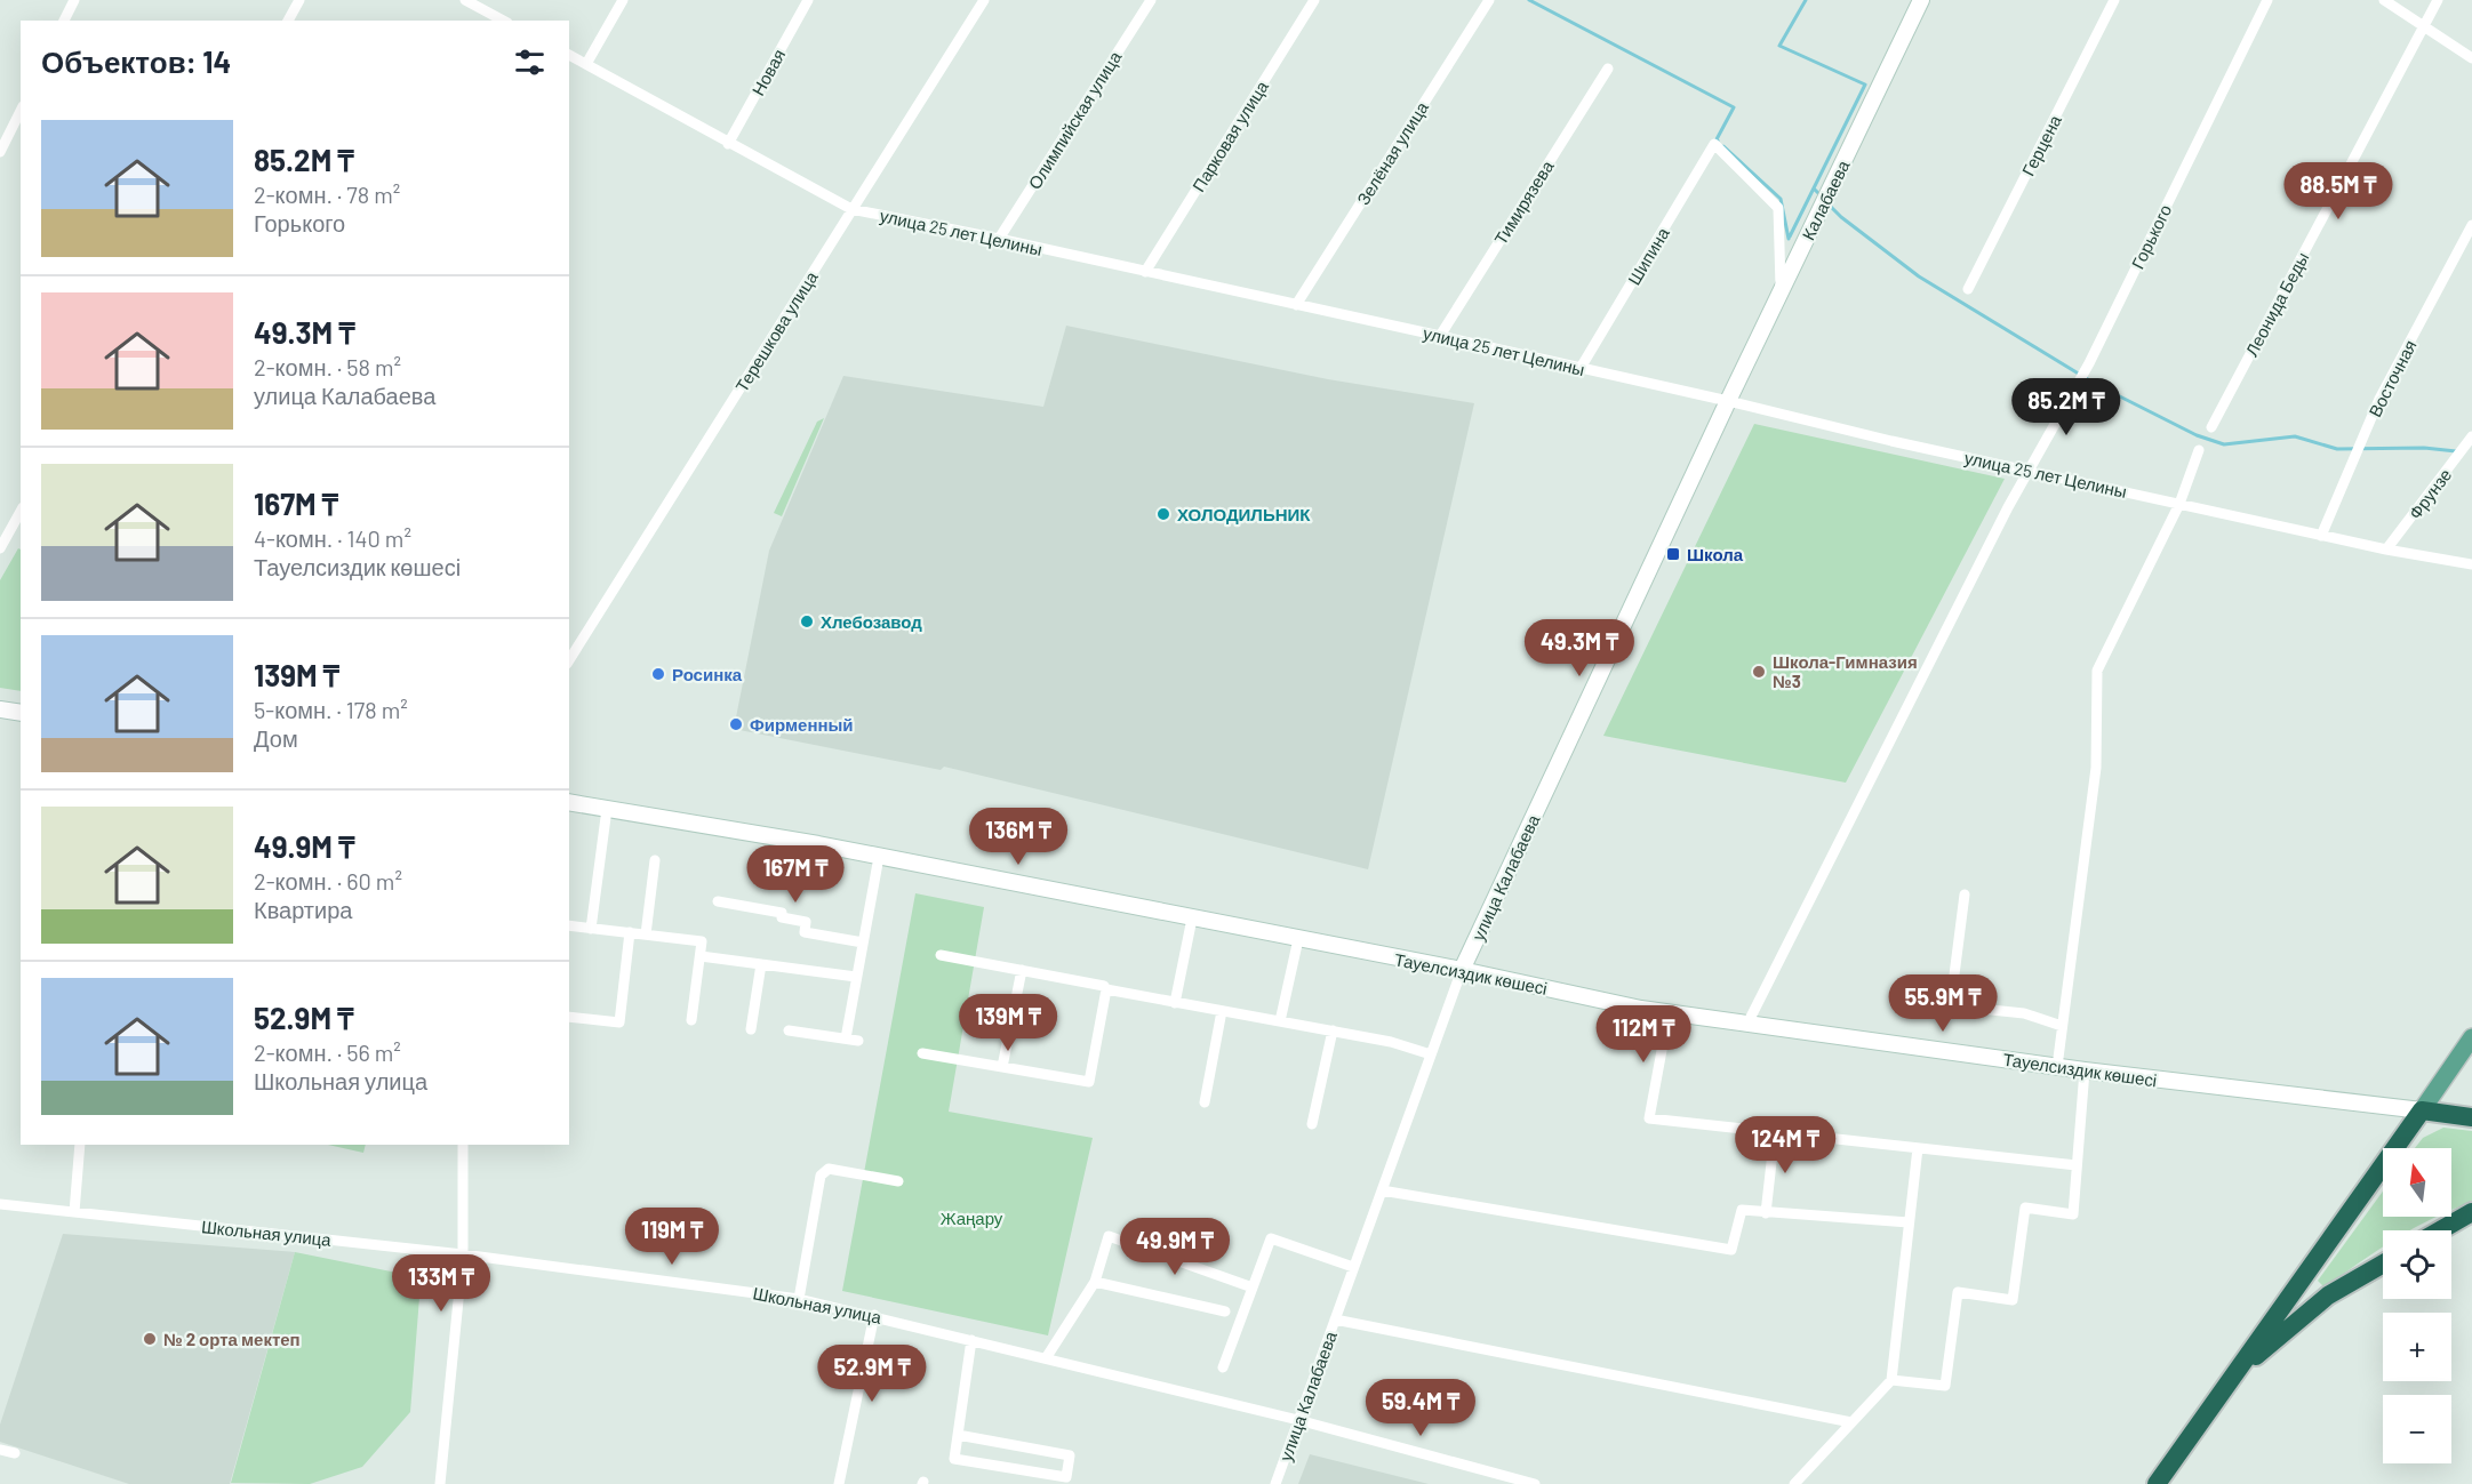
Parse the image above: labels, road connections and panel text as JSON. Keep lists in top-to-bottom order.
{
  "streets": {
    "street": [
      "Новая",
      "Олимпийская улица",
      "Парковая улица",
      "Герцена",
      "Зелёная улица",
      "Калабаева",
      "Тимирязева",
      "улица 25 лет Целины",
      "Горького",
      "Шипина",
      "Леонида Беды",
      "Терешкова улица",
      "Восточная",
      "Фрунзе",
      "улица Калабаева",
      "Тауелсиздик көшесі",
      "Школьная улица"
    ]
  },
  "crossings": [
    ["Новая", "улица 25 лет Целины"],
    ["Олимпийская улица", "улица 25 лет Целины"],
    ["Парковая улица", "улица 25 лет Целины"],
    ["Зелёная улица", "улица 25 лет Целины"],
    ["Калабаева", "улица 25 лет Целины"],
    ["Калабаева", "Шипина"],
    ["Калабаева", "улица Калабаева"],
    ["Тимирязева", "улица 25 лет Целины"],
    ["улица 25 лет Целины", "Горького"],
    ["улица 25 лет Целины", "Шипина"],
    ["улица 25 лет Целины", "Терешкова улица"],
    ["улица 25 лет Целины", "Восточная"],
    ["улица 25 лет Целины", "Фрунзе"],
    ["улица 25 лет Целины", "улица Калабаева"],
    ["Горького", "Тауелсиздик көшесі"],
    ["улица Калабаева", "Тауелсиздик көшесі"],
    ["улица Калабаева", "Школьная улица"]
  ],
  "parks": ["Жаңару"],
  "places": {
    "other": [
      "ХОЛОДИЛЬНИК",
      "Хлебозавод",
      "Школа-Гимназия №3",
      "Росинка",
      "Фирменный",
      "№ 2 орта мектеп"
    ],
    "transit": ["Школа"]
  },
  "north": "top",
  "page": {
    "heading": "Объектов: 14",
    "list": [
      {
        "name": "85.2M ₸",
        "note": "2-комн. · 78 m² · Горького"
      },
      {
        "name": "49.3M ₸",
        "note": "2-комн. · 58 m² · улица Калабаева"
      },
      {
        "name": "167M ₸",
        "note": "4-комн. · 140 m² · Тауелсиздик көшесі"
      },
      {
        "name": "139M ₸",
        "note": "5-комн. · 178 m² · Дом"
      },
      {
        "name": "49.9M ₸",
        "note": "2-комн. · 60 m² · Квартира"
      },
      {
        "name": "52.9M ₸",
        "note": "2-комн. · 56 m² · Школьная улица"
      }
    ],
    "price": [
      "88.5M ₸",
      "85.2M ₸",
      "49.3M ₸",
      "136M ₸",
      "167M ₸",
      "55.9M ₸",
      "139M ₸",
      "112M ₸",
      "124M ₸",
      "119M ₸",
      "49.9M ₸",
      "133M ₸",
      "52.9M ₸",
      "59.4M ₸"
    ],
    "map_buttons": ["+", "−"]
  }
}
